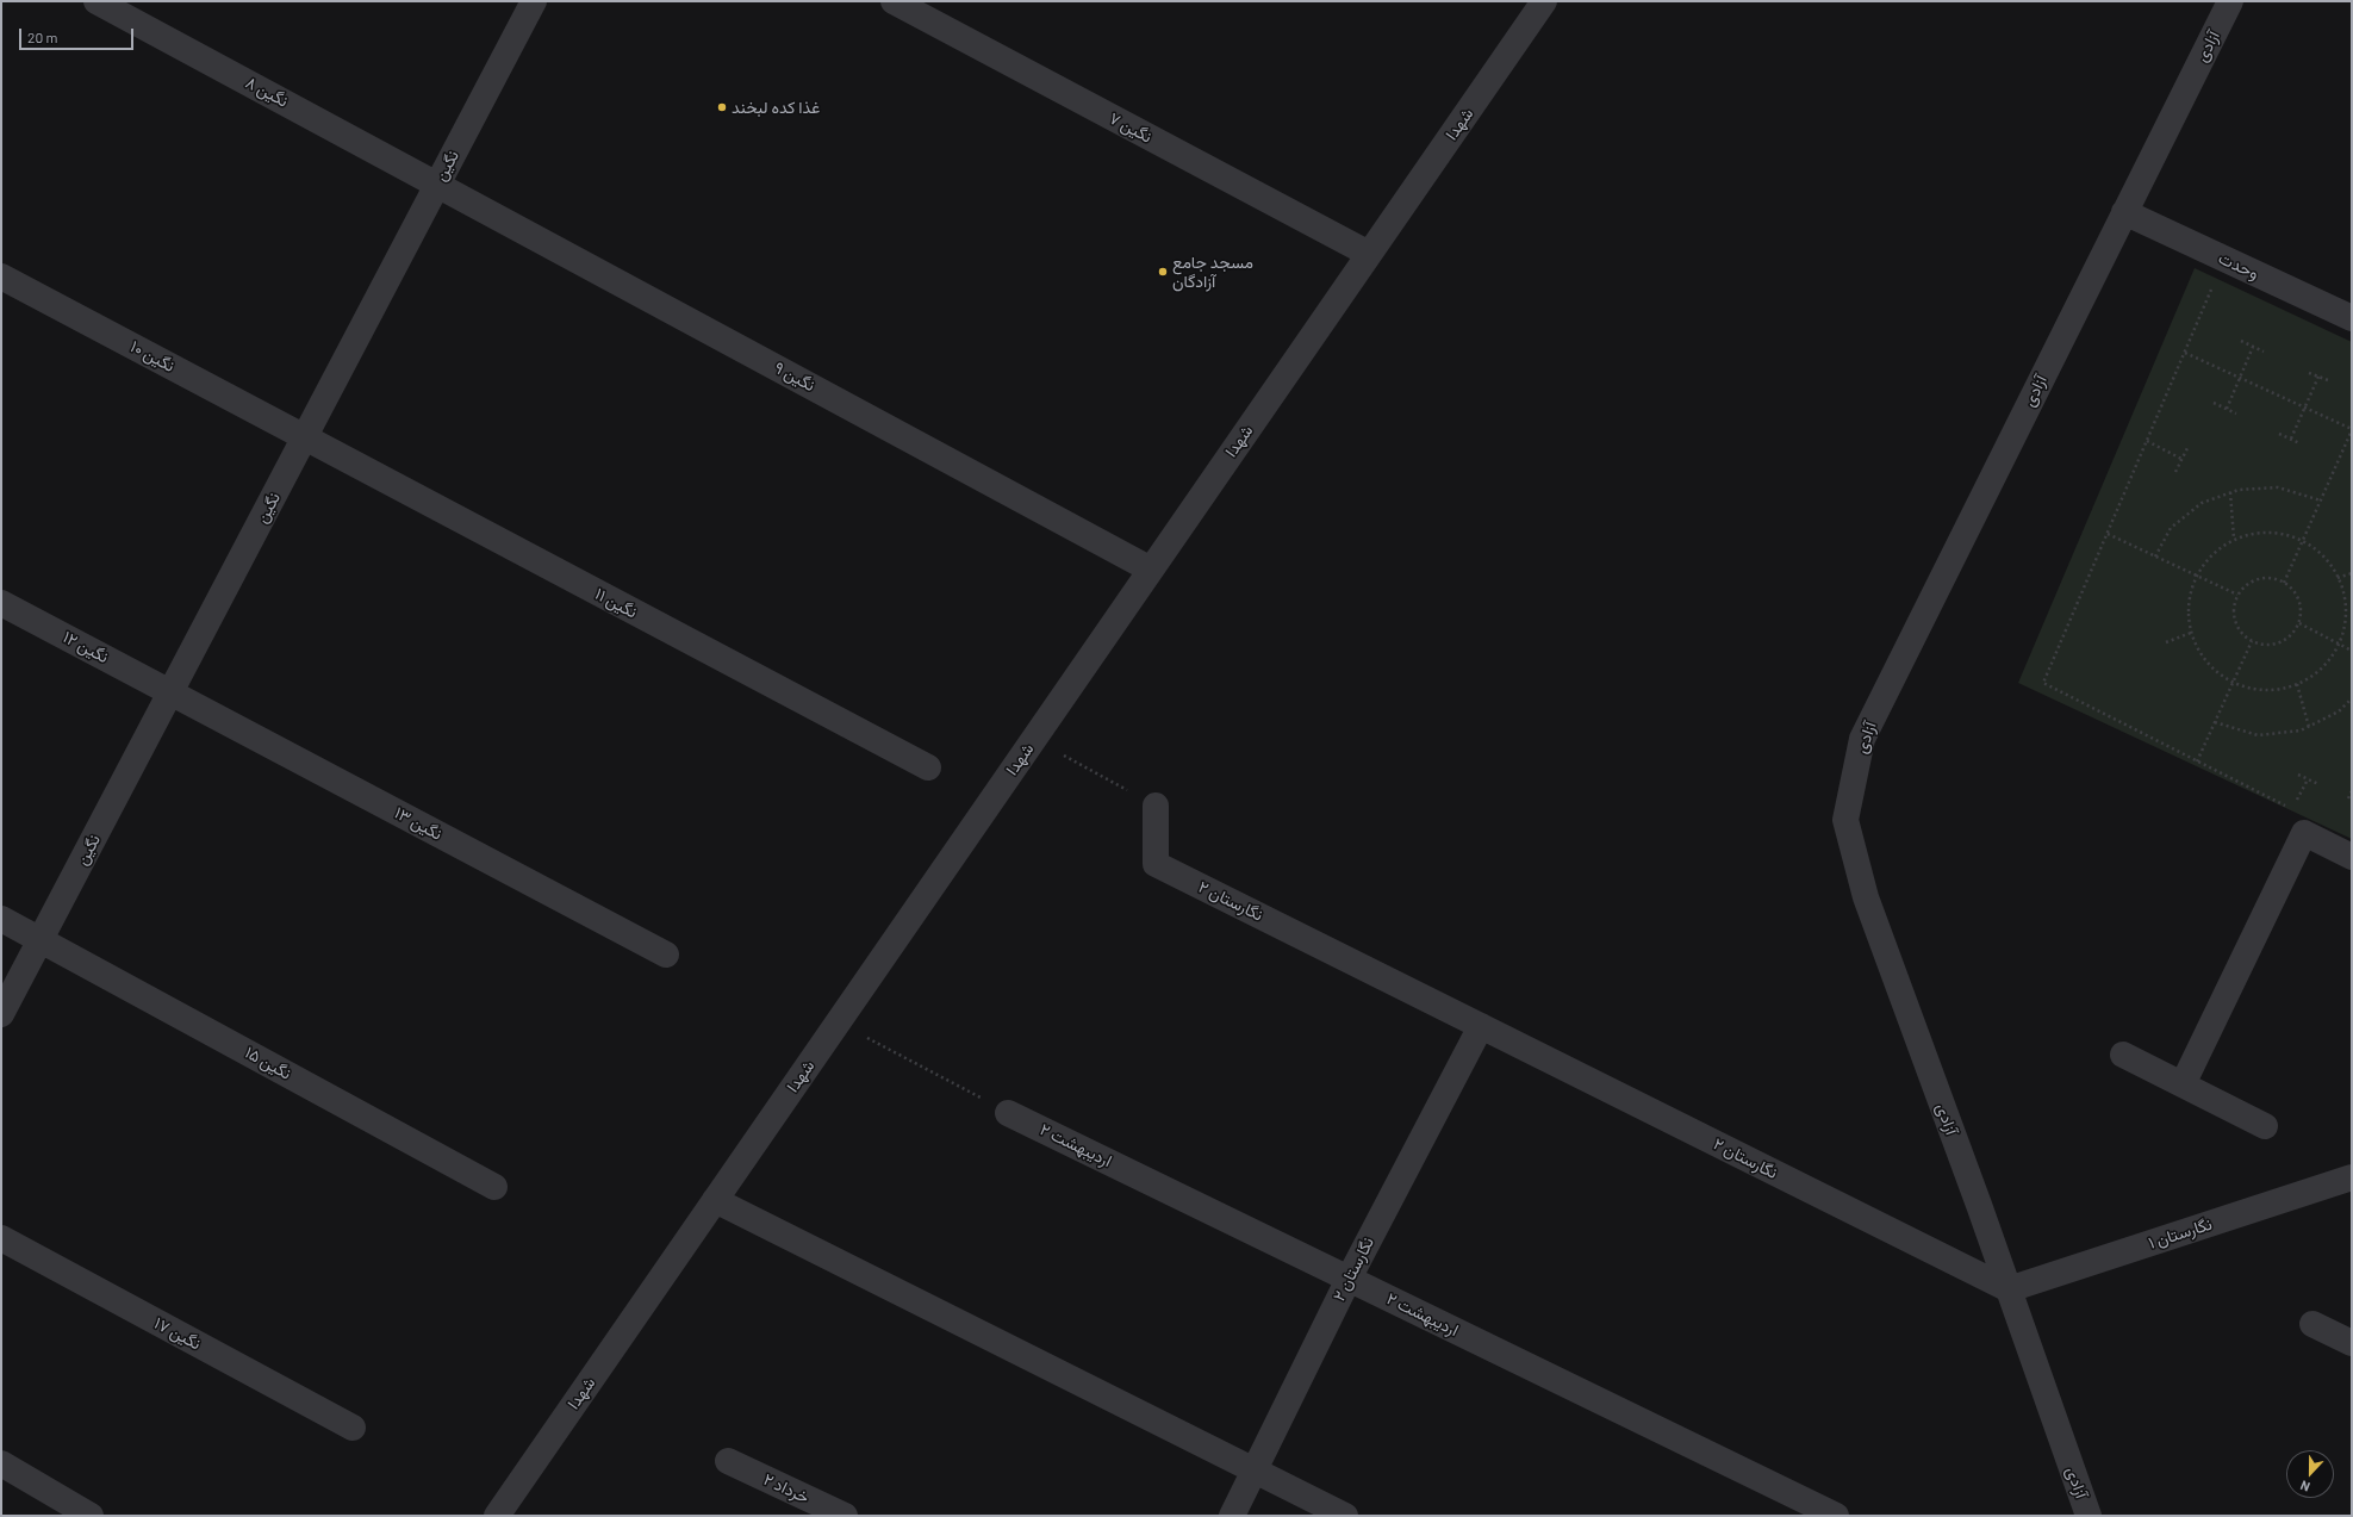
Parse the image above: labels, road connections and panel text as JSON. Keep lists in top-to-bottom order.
{
  "streets": {
    "street": [
      "آزادی",
      "نگین ۸",
      "شهدا",
      "نگین ۷",
      "نگین",
      "وحدت",
      "نگین ۱۰",
      "نگین ۹",
      "نگین ۱۱",
      "نگین ۱۲",
      "نگین ۱۳",
      "نگارستان ۲",
      "نگین ۱۵",
      "اردیبهشت ۲",
      "نگارستان ۱",
      "نگین ۱۷",
      "خرداد ۲"
    ]
  },
  "crossings": [
    ["آزادی", "وحدت"],
    ["آزادی", "نگارستان ۲"],
    ["آزادی", "نگارستان ۱"],
    ["نگین ۸", "نگین"],
    ["نگین ۸", "نگین ۹"],
    ["شهدا", "نگین ۷"],
    ["شهدا", "نگین ۹"],
    ["نگین", "نگین ۱۰"],
    ["نگین", "نگین ۹"],
    ["نگین", "نگین ۱۱"],
    ["نگین", "نگین ۱۲"],
    ["نگین", "نگین ۱۳"],
    ["نگین", "نگین ۱۵"],
    ["نگین ۱۰", "نگین ۱۱"],
    ["نگین ۱۲", "نگین ۱۳"],
    ["نگارستان ۲", "اردیبهشت ۲"],
    ["نگارستان ۲", "نگارستان ۱"]
  ],
  "places": ["غذا کده لبخند", "مسجد جامع آزادگان"],
  "scale_bar": "20 m",
  "north": "bottom"
}
